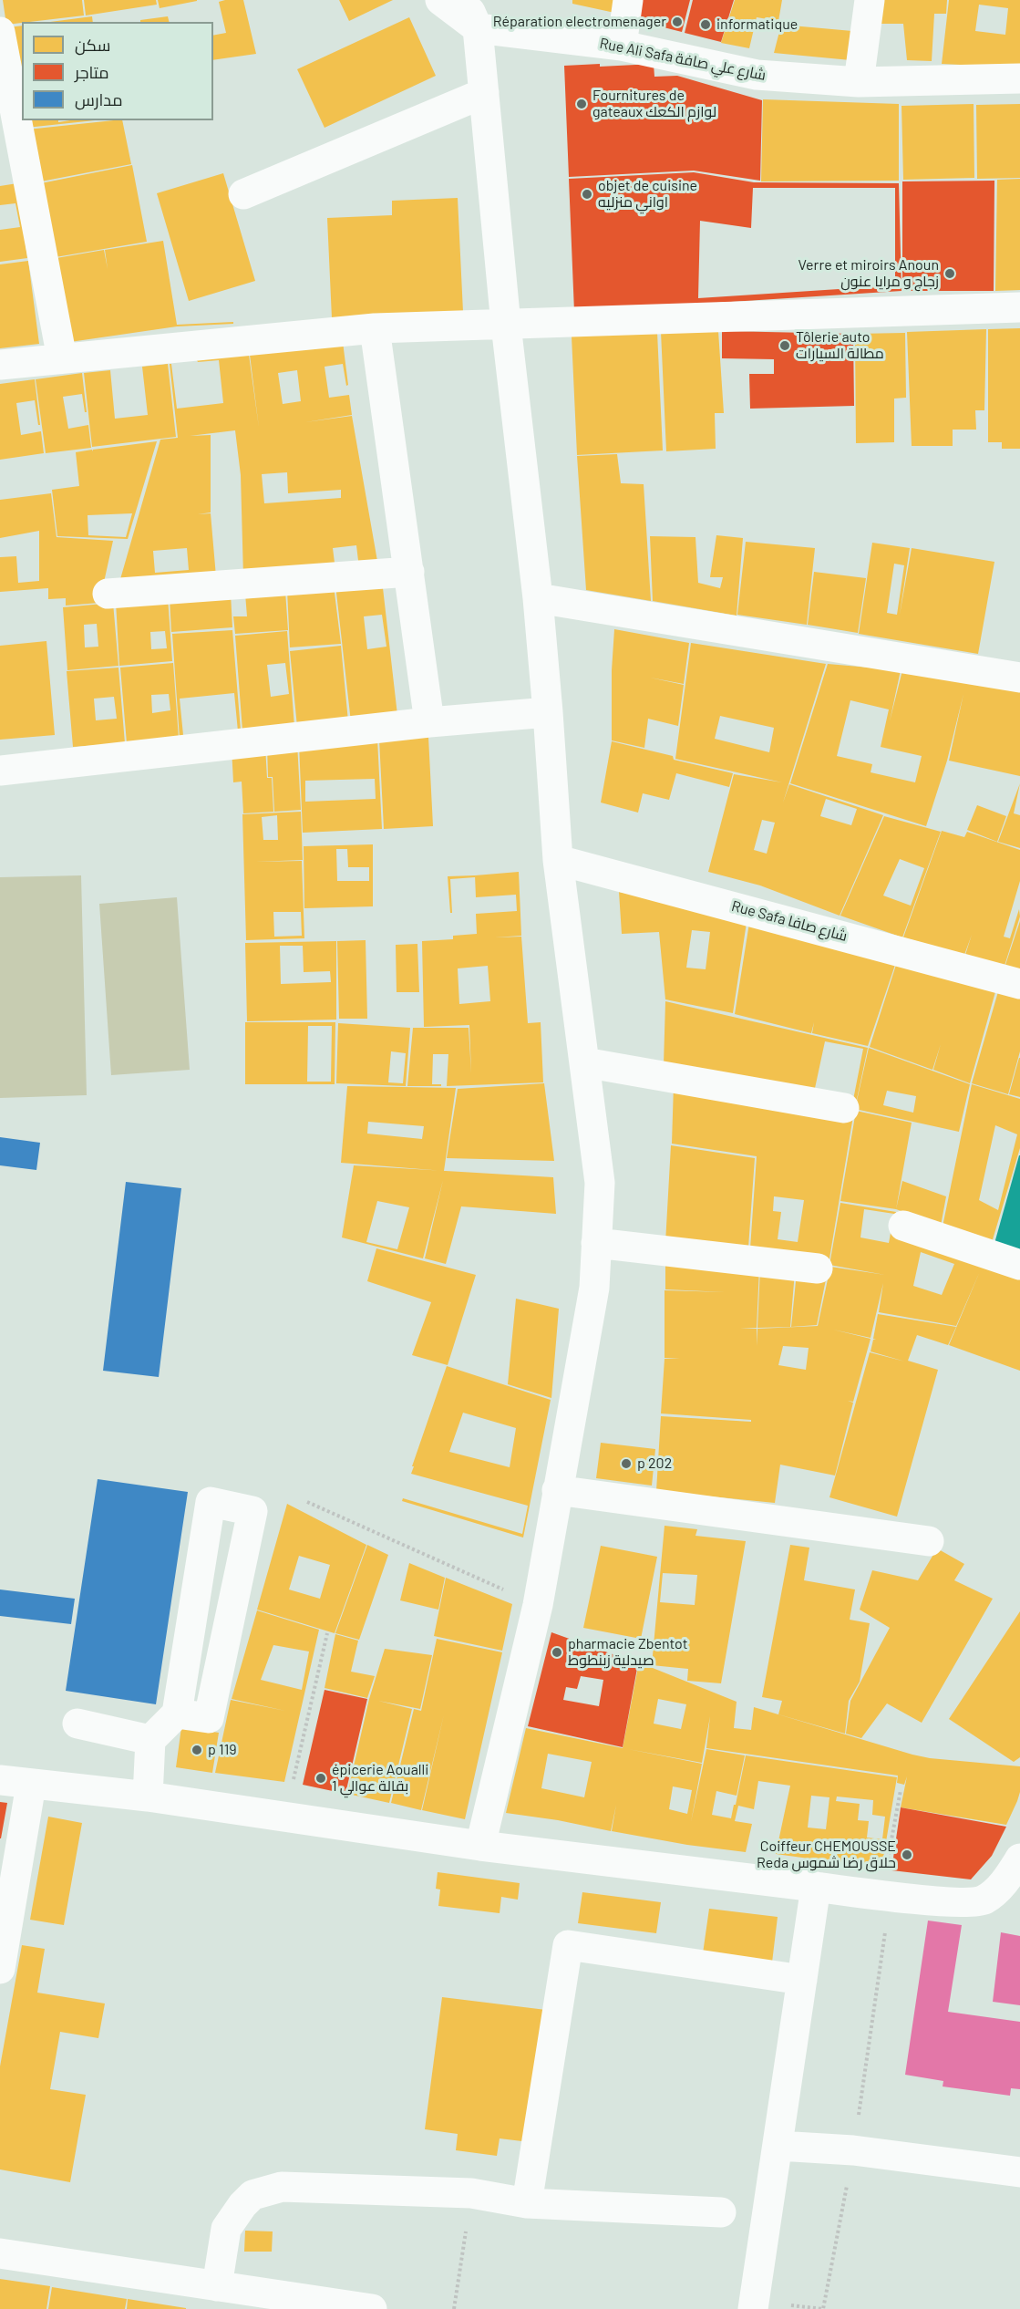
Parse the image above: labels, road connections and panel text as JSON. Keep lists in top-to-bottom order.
{
  "streets": {
    "street": ["Rue Ali Safa شارع علي صافة", "Rue Safa شارع صافا"]
  },
  "places": [
    "Réparation electromenager",
    "informatique",
    "Fournitures de gateaux لوازم الكعك",
    "objet de cuisine اواني منزليه",
    "Verre et miroirs Anoun زجاج و مرايا عنون",
    "Tôlerie auto مطالة السيارات",
    "p 202",
    "pharmacie Zbentot صيدلية زبنطوط",
    "p 119",
    "épicerie Aoualli 1 بقالة عوالي",
    "Coiffeur CHEMOUSSE Reda حلاق رضا شموس"
  ],
  "legend": ["سكن", "متاجر", "مدارس"]
}
